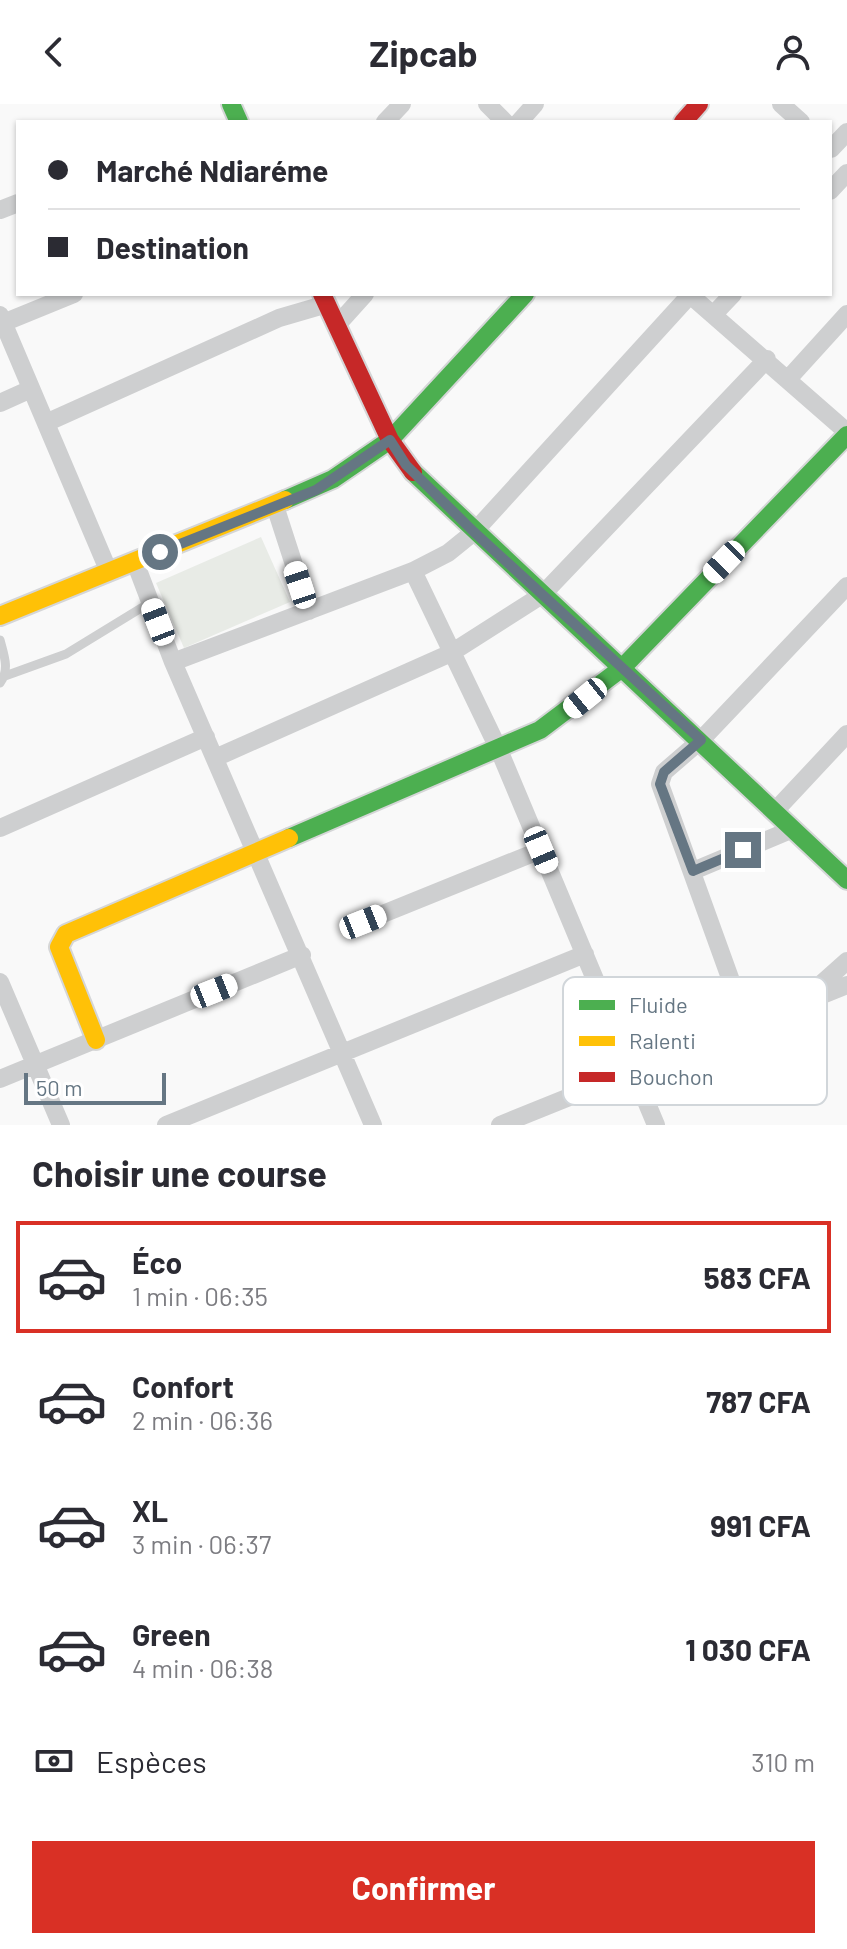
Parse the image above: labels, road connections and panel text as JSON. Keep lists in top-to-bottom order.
{
  "legend": ["Fluide", "Ralenti", "Bouchon"],
  "scale_bar": "50 m",
  "page": {
    "header": "Zipcab",
    "banner": ["Marché Ndiaréme", "Destination"],
    "scale": "50 m",
    "heading": "Choisir une course",
    "list": [
      {
        "name": "Éco",
        "note": "1 min · 06:35",
        "value": "583 CFA"
      },
      {
        "name": "Confort",
        "note": "2 min · 06:36",
        "value": "787 CFA"
      },
      {
        "name": "XL",
        "note": "3 min · 06:37",
        "value": "991 CFA"
      },
      {
        "name": "Green",
        "note": "4 min · 06:38",
        "value": "1 030 CFA"
      }
    ],
    "pay": ["Espèces", "310 m"],
    "buttons": "Confirmer"
  }
}
